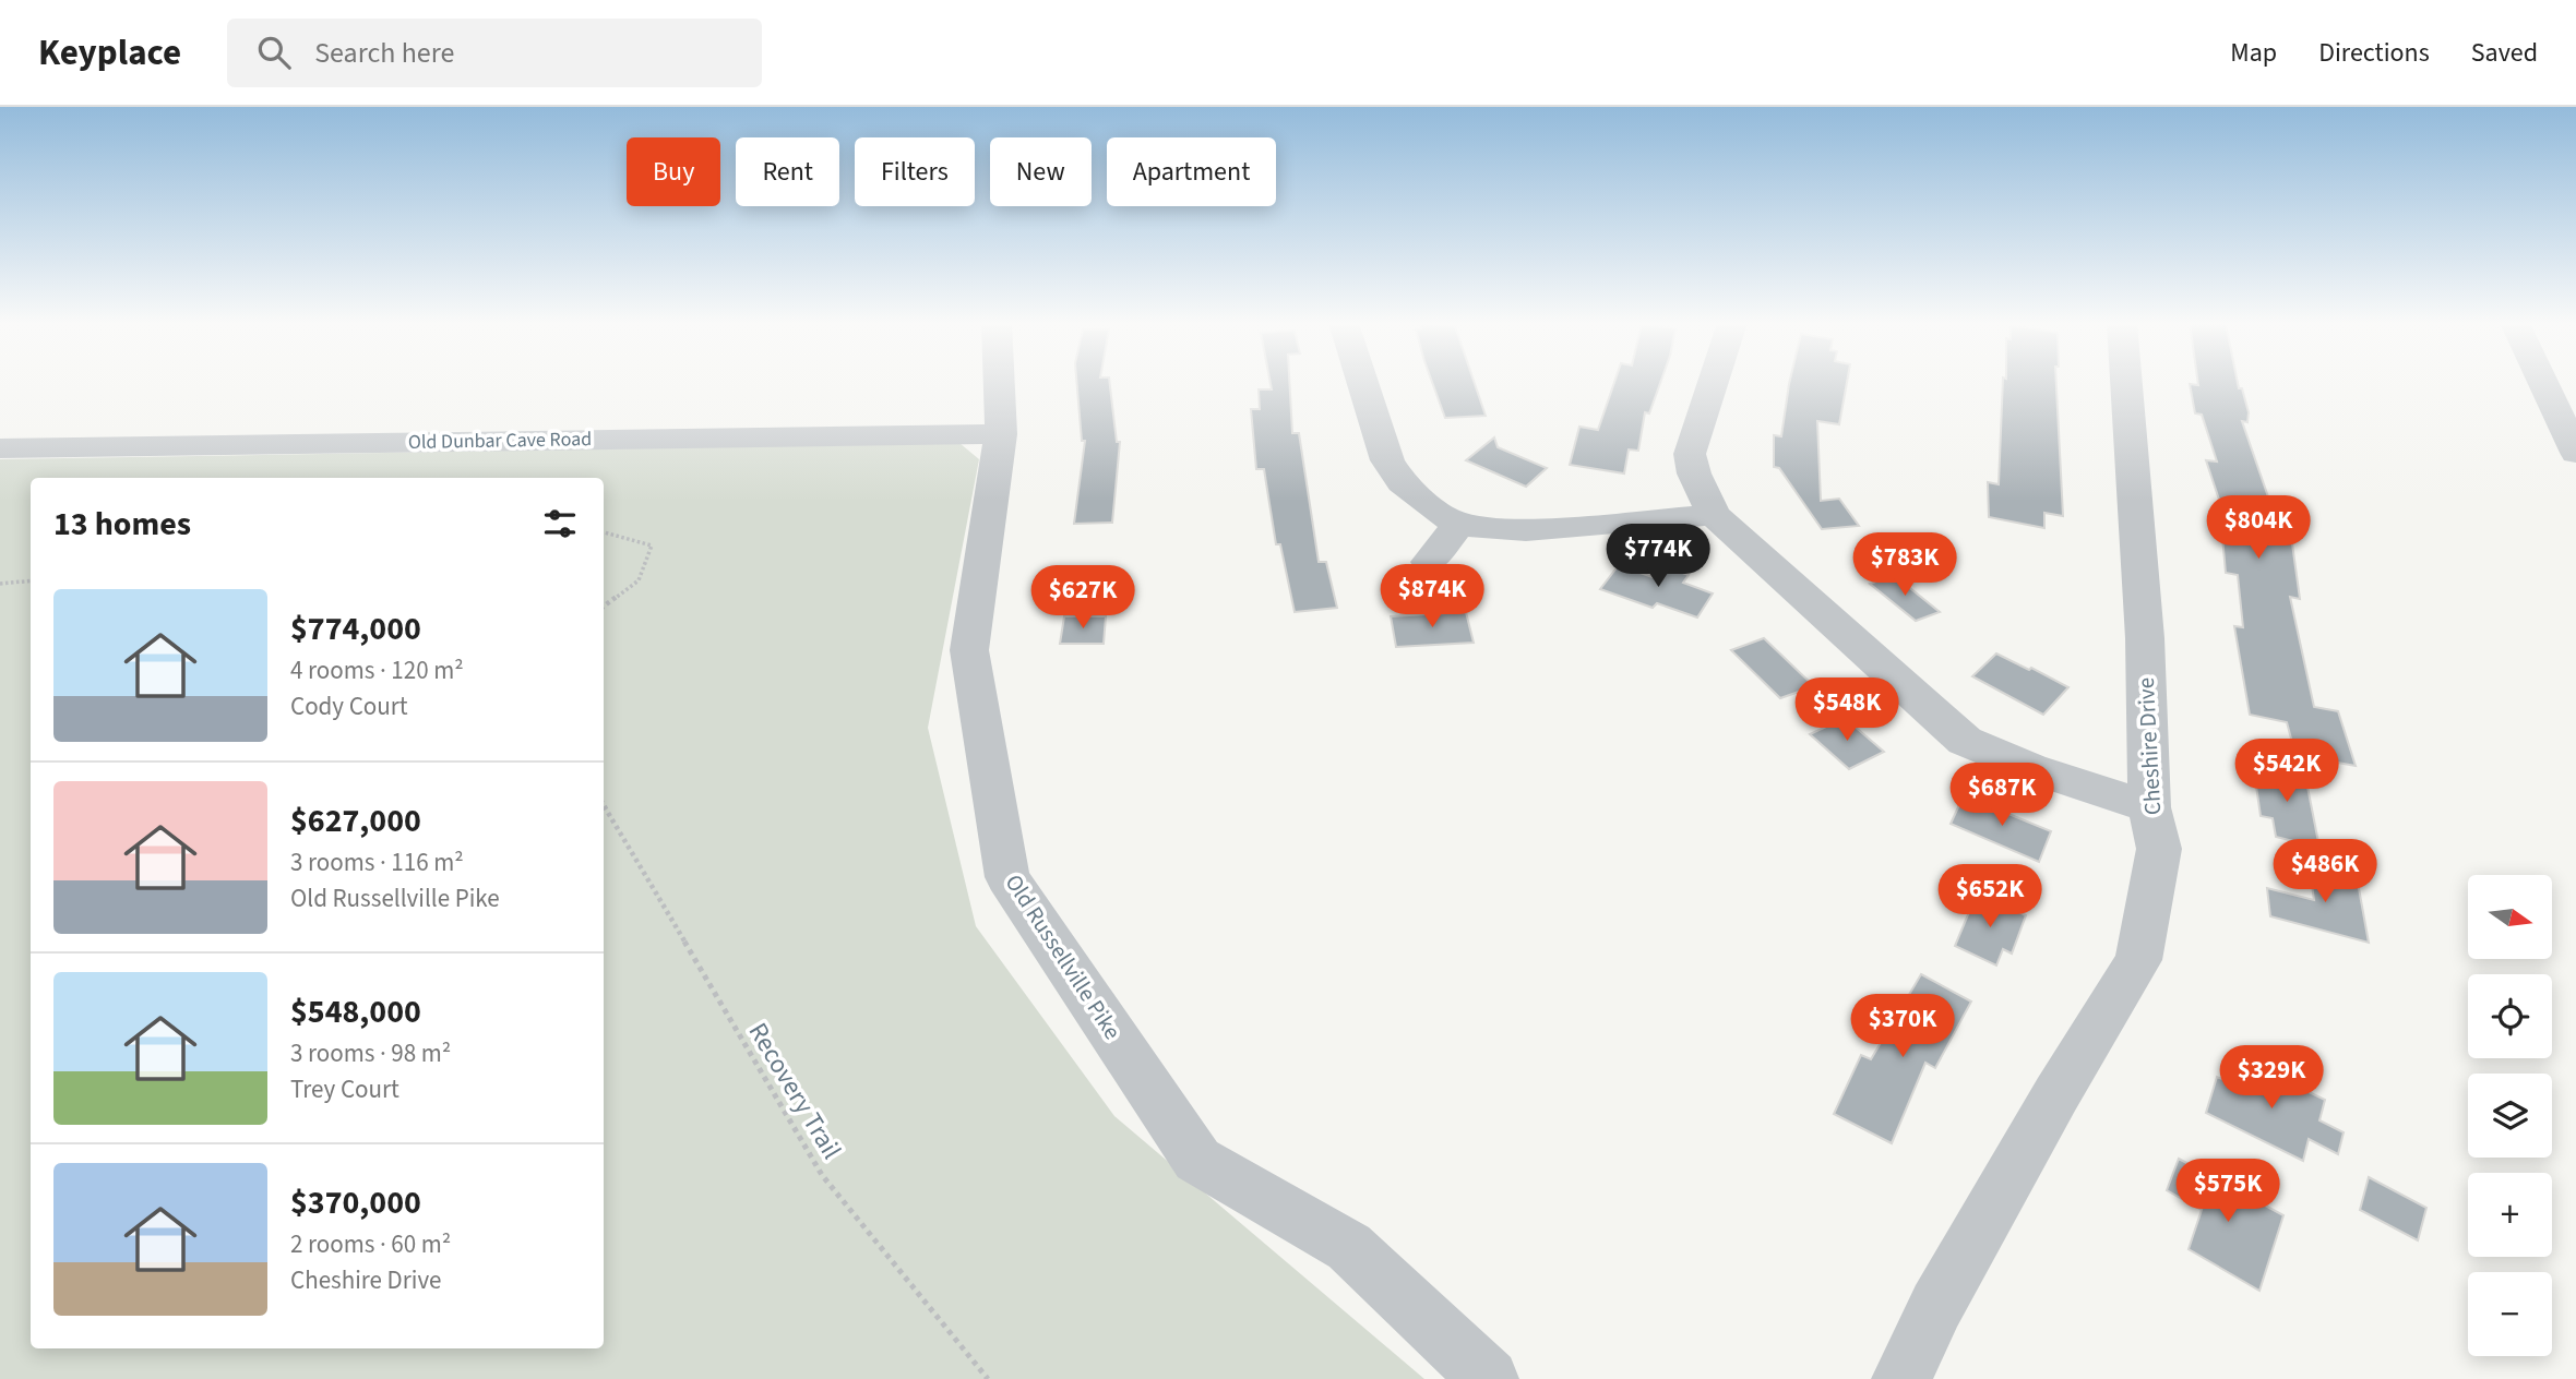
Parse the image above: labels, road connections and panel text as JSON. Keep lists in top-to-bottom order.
{
  "streets": {
    "street": ["Old Dunbar Cave Road", "Cheshire Drive", "Old Russellville Pike"],
    "path": ["Recovery Trail"]
  },
  "crossings": [
    ["Old Dunbar Cave Road", "Old Russellville Pike"]
  ],
  "north": "right",
  "page": {
    "header": "Keyplace",
    "search": "Search here",
    "nav": ["Map", "Directions", "Saved"],
    "chip": [
      "Buy",
      "Rent",
      "Filters",
      "New",
      "Apartment"
    ],
    "heading": "13 homes",
    "price": [
      "$804K",
      "$774K",
      "$783K",
      "$874K",
      "$627K",
      "$548K",
      "$542K",
      "$687K",
      "$486K",
      "$652K",
      "$370K",
      "$329K",
      "$575K"
    ],
    "list": [
      {
        "name": "$774,000",
        "note": "4 rooms · 120 m² · Cody Court"
      },
      {
        "name": "$627,000",
        "note": "3 rooms · 116 m² · Old Russellville Pike"
      },
      {
        "name": "$548,000",
        "note": "3 rooms · 98 m² · Trey Court"
      },
      {
        "name": "$370,000",
        "note": "2 rooms · 60 m² · Cheshire Drive"
      }
    ],
    "map_buttons": ["+", "−"]
  }
}
